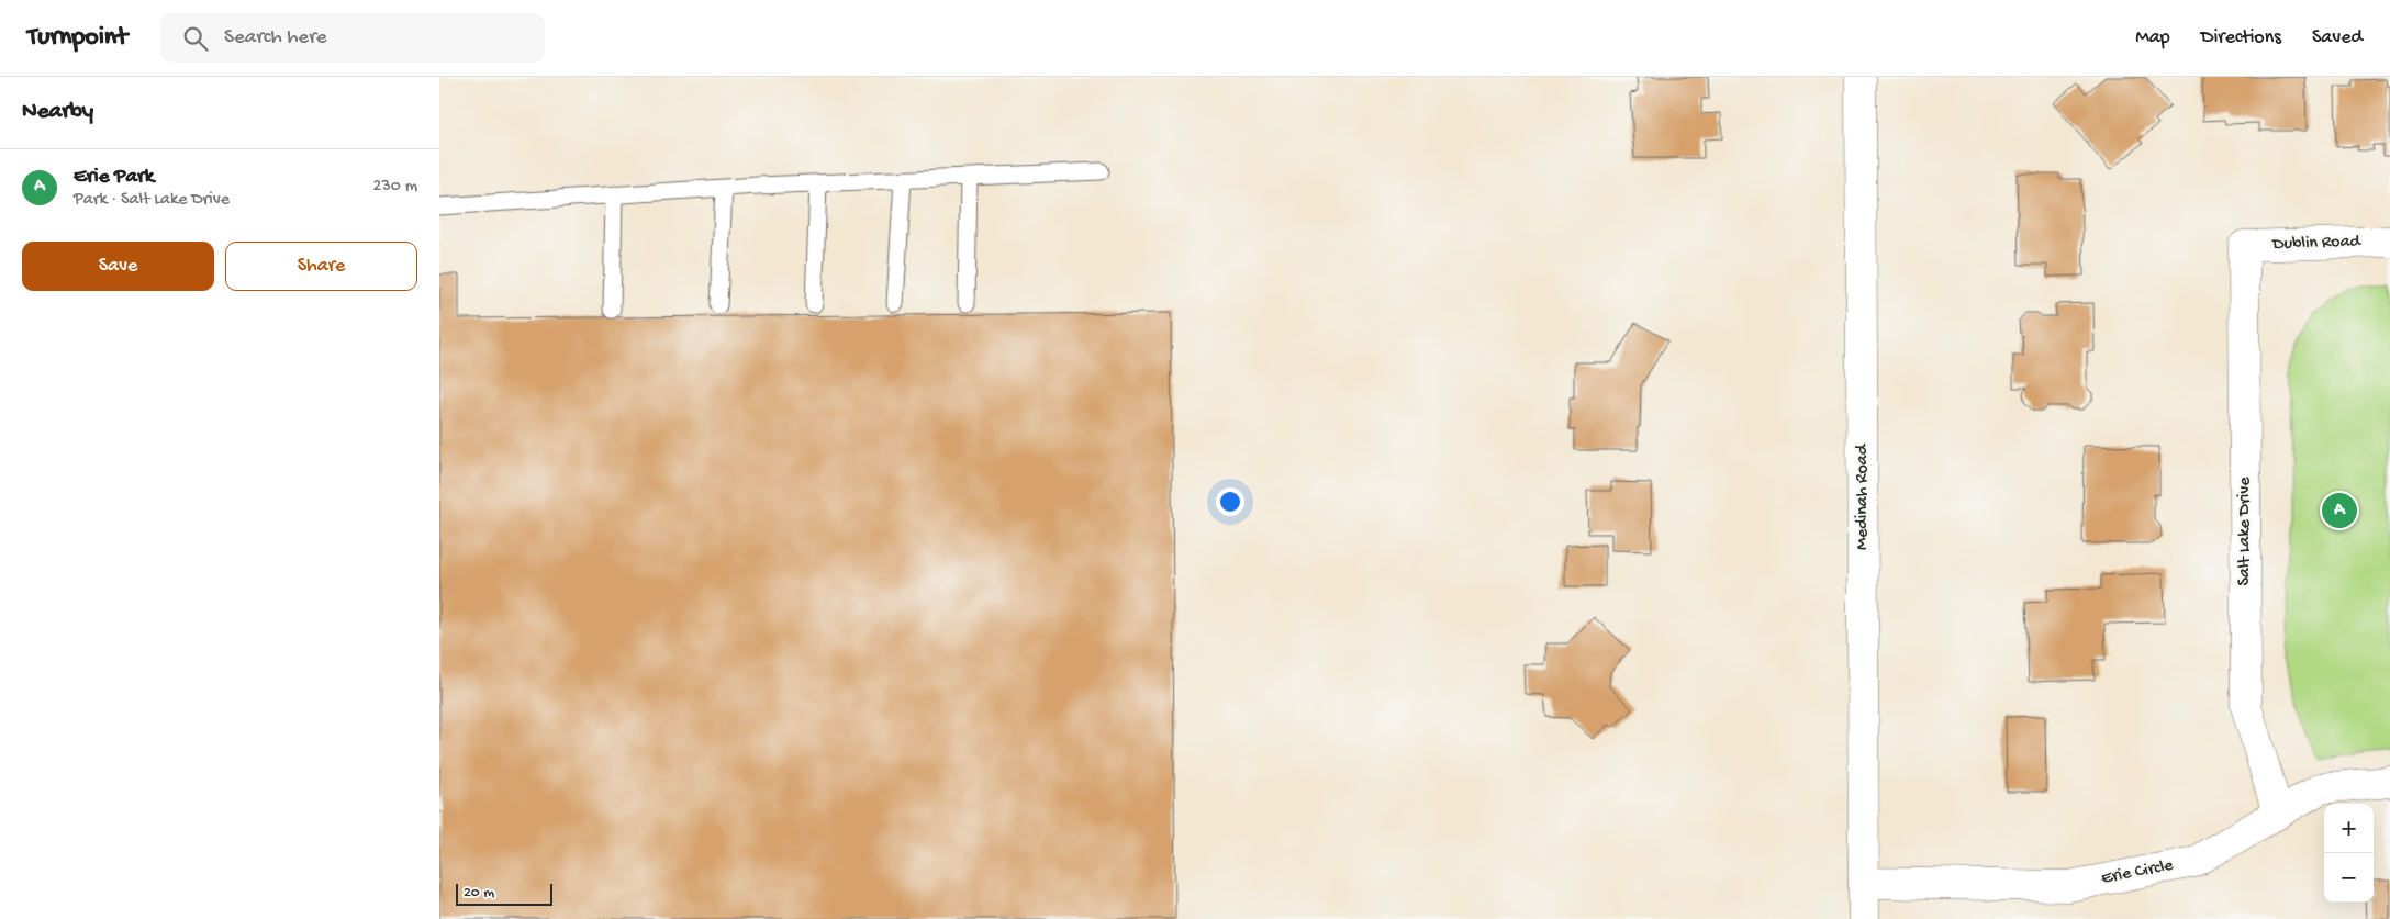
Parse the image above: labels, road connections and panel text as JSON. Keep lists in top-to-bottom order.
{
  "streets": {
    "street": [
      "Dublin Road",
      "Medinah Road",
      "Salt Lake Drive",
      "Erie Circle"
    ]
  },
  "crossings": [
    ["Dublin Road", "Salt Lake Drive"],
    ["Medinah Road", "Erie Circle"],
    ["Salt Lake Drive", "Erie Circle"]
  ],
  "scale_bar": "20 m",
  "page": {
    "header": "Turnpoint",
    "search": "Search here",
    "nav": ["Map", "Directions", "Saved"],
    "heading": "Nearby",
    "list": [
      {
        "mark": "A",
        "name": "Erie Park",
        "note": "Park · Salt Lake Drive",
        "value": "230 m"
      }
    ],
    "buttons": ["Save", "Share"],
    "pins": "A",
    "map_buttons": ["+", "−"],
    "scale": "20 m"
  }
}
